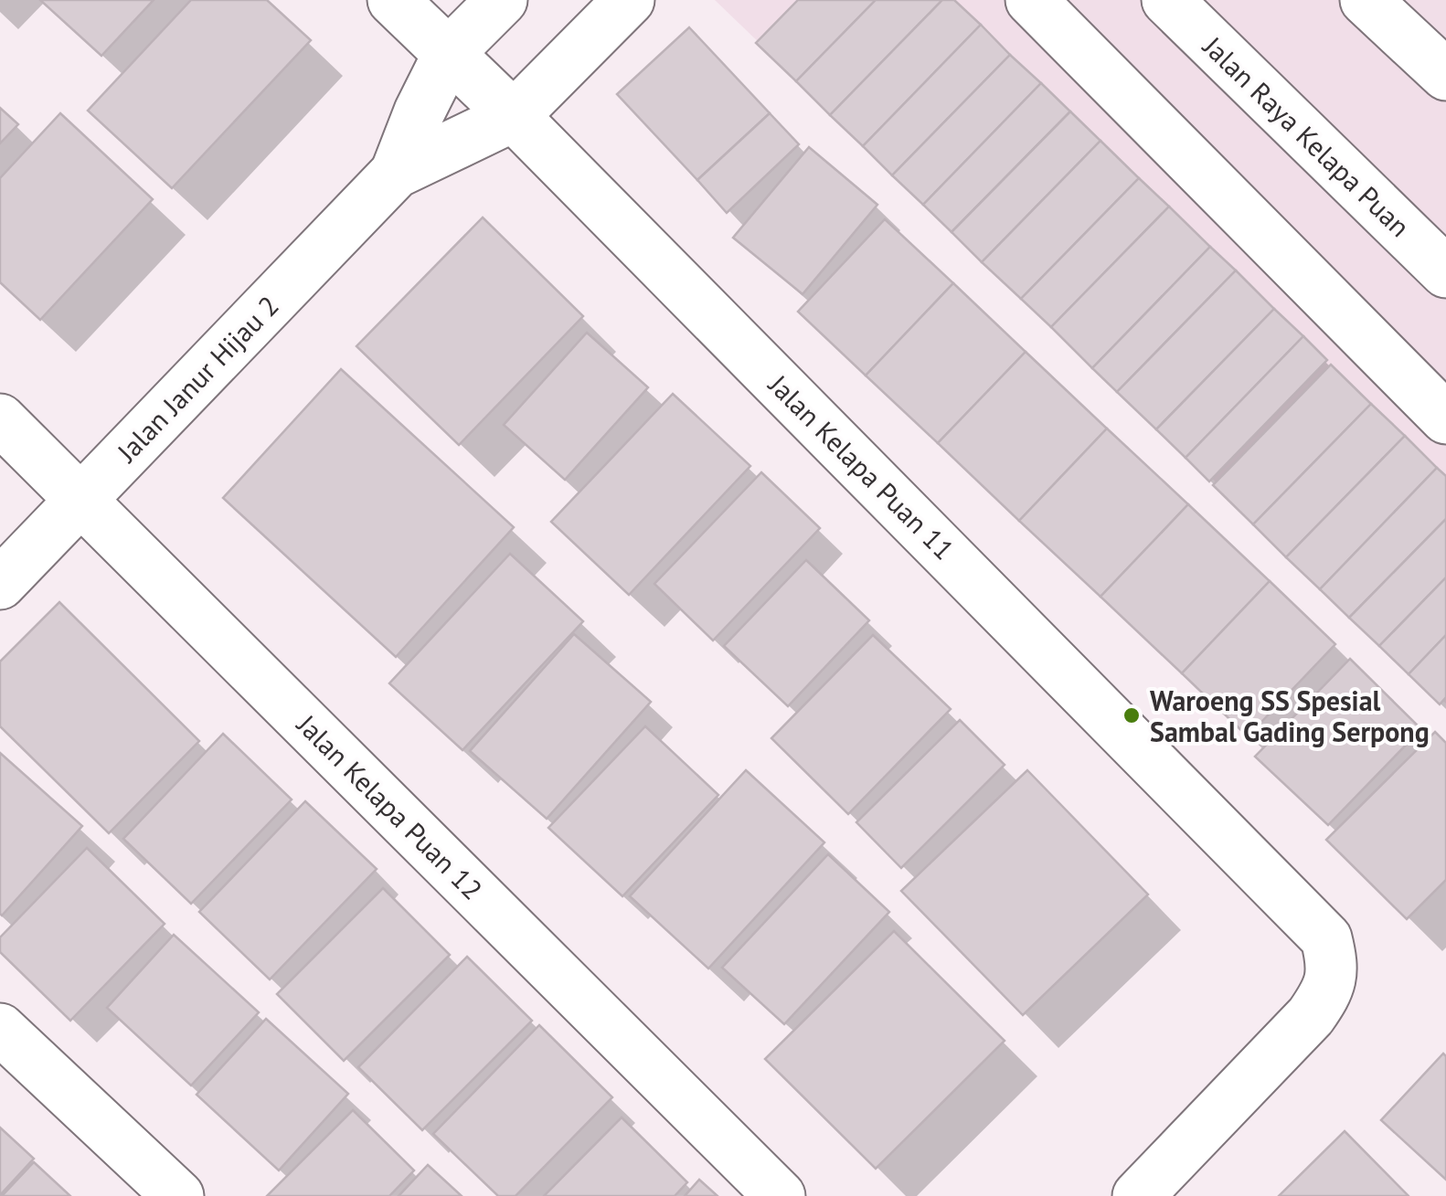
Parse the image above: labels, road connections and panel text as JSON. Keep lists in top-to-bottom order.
{
  "streets": {
    "street": [
      "Jalan Raya Kelapa Puan",
      "Jalan Janur Hijau 2",
      "Jalan Kelapa Puan 11",
      "Jalan Kelapa Puan 12"
    ]
  },
  "crossings": [
    ["Jalan Janur Hijau 2", "Jalan Kelapa Puan 11"],
    ["Jalan Janur Hijau 2", "Jalan Kelapa Puan 12"]
  ],
  "places": ["Waroeng SS Spesial Sambal Gading Serpong"]
}
